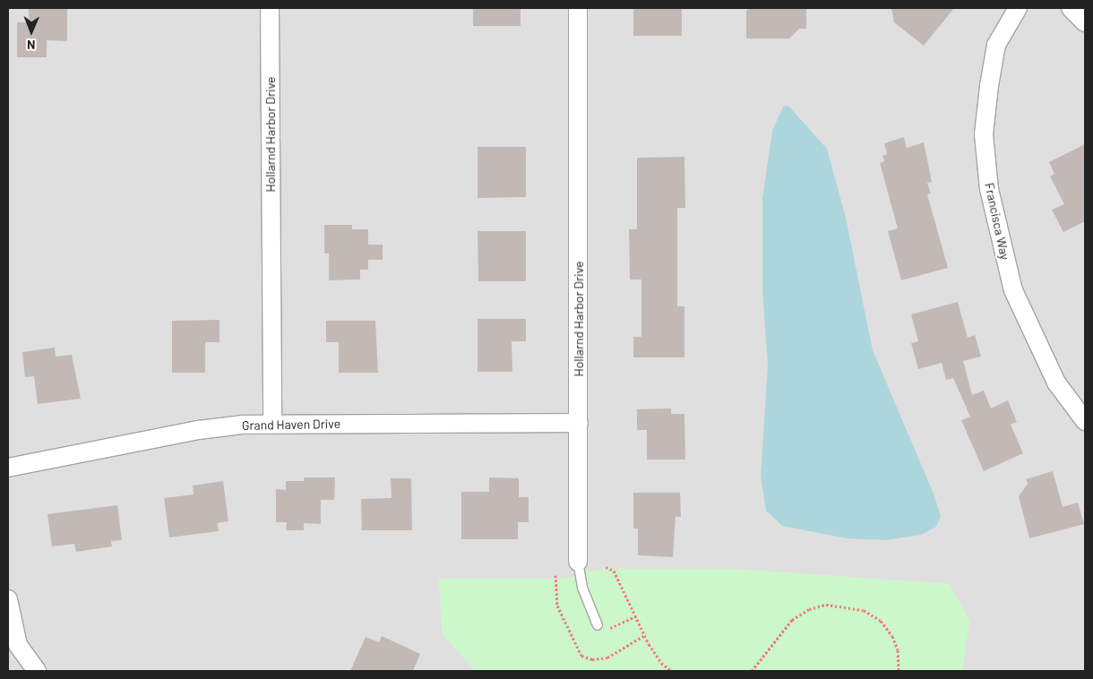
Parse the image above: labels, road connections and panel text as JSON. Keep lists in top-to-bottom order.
{
  "streets": {
    "street": ["Hollarnd Harbor Drive", "Francisca Way", "Grand Haven Drive"]
  },
  "crossings": [
    ["Hollarnd Harbor Drive", "Grand Haven Drive"]
  ],
  "north": "bottom"
}
